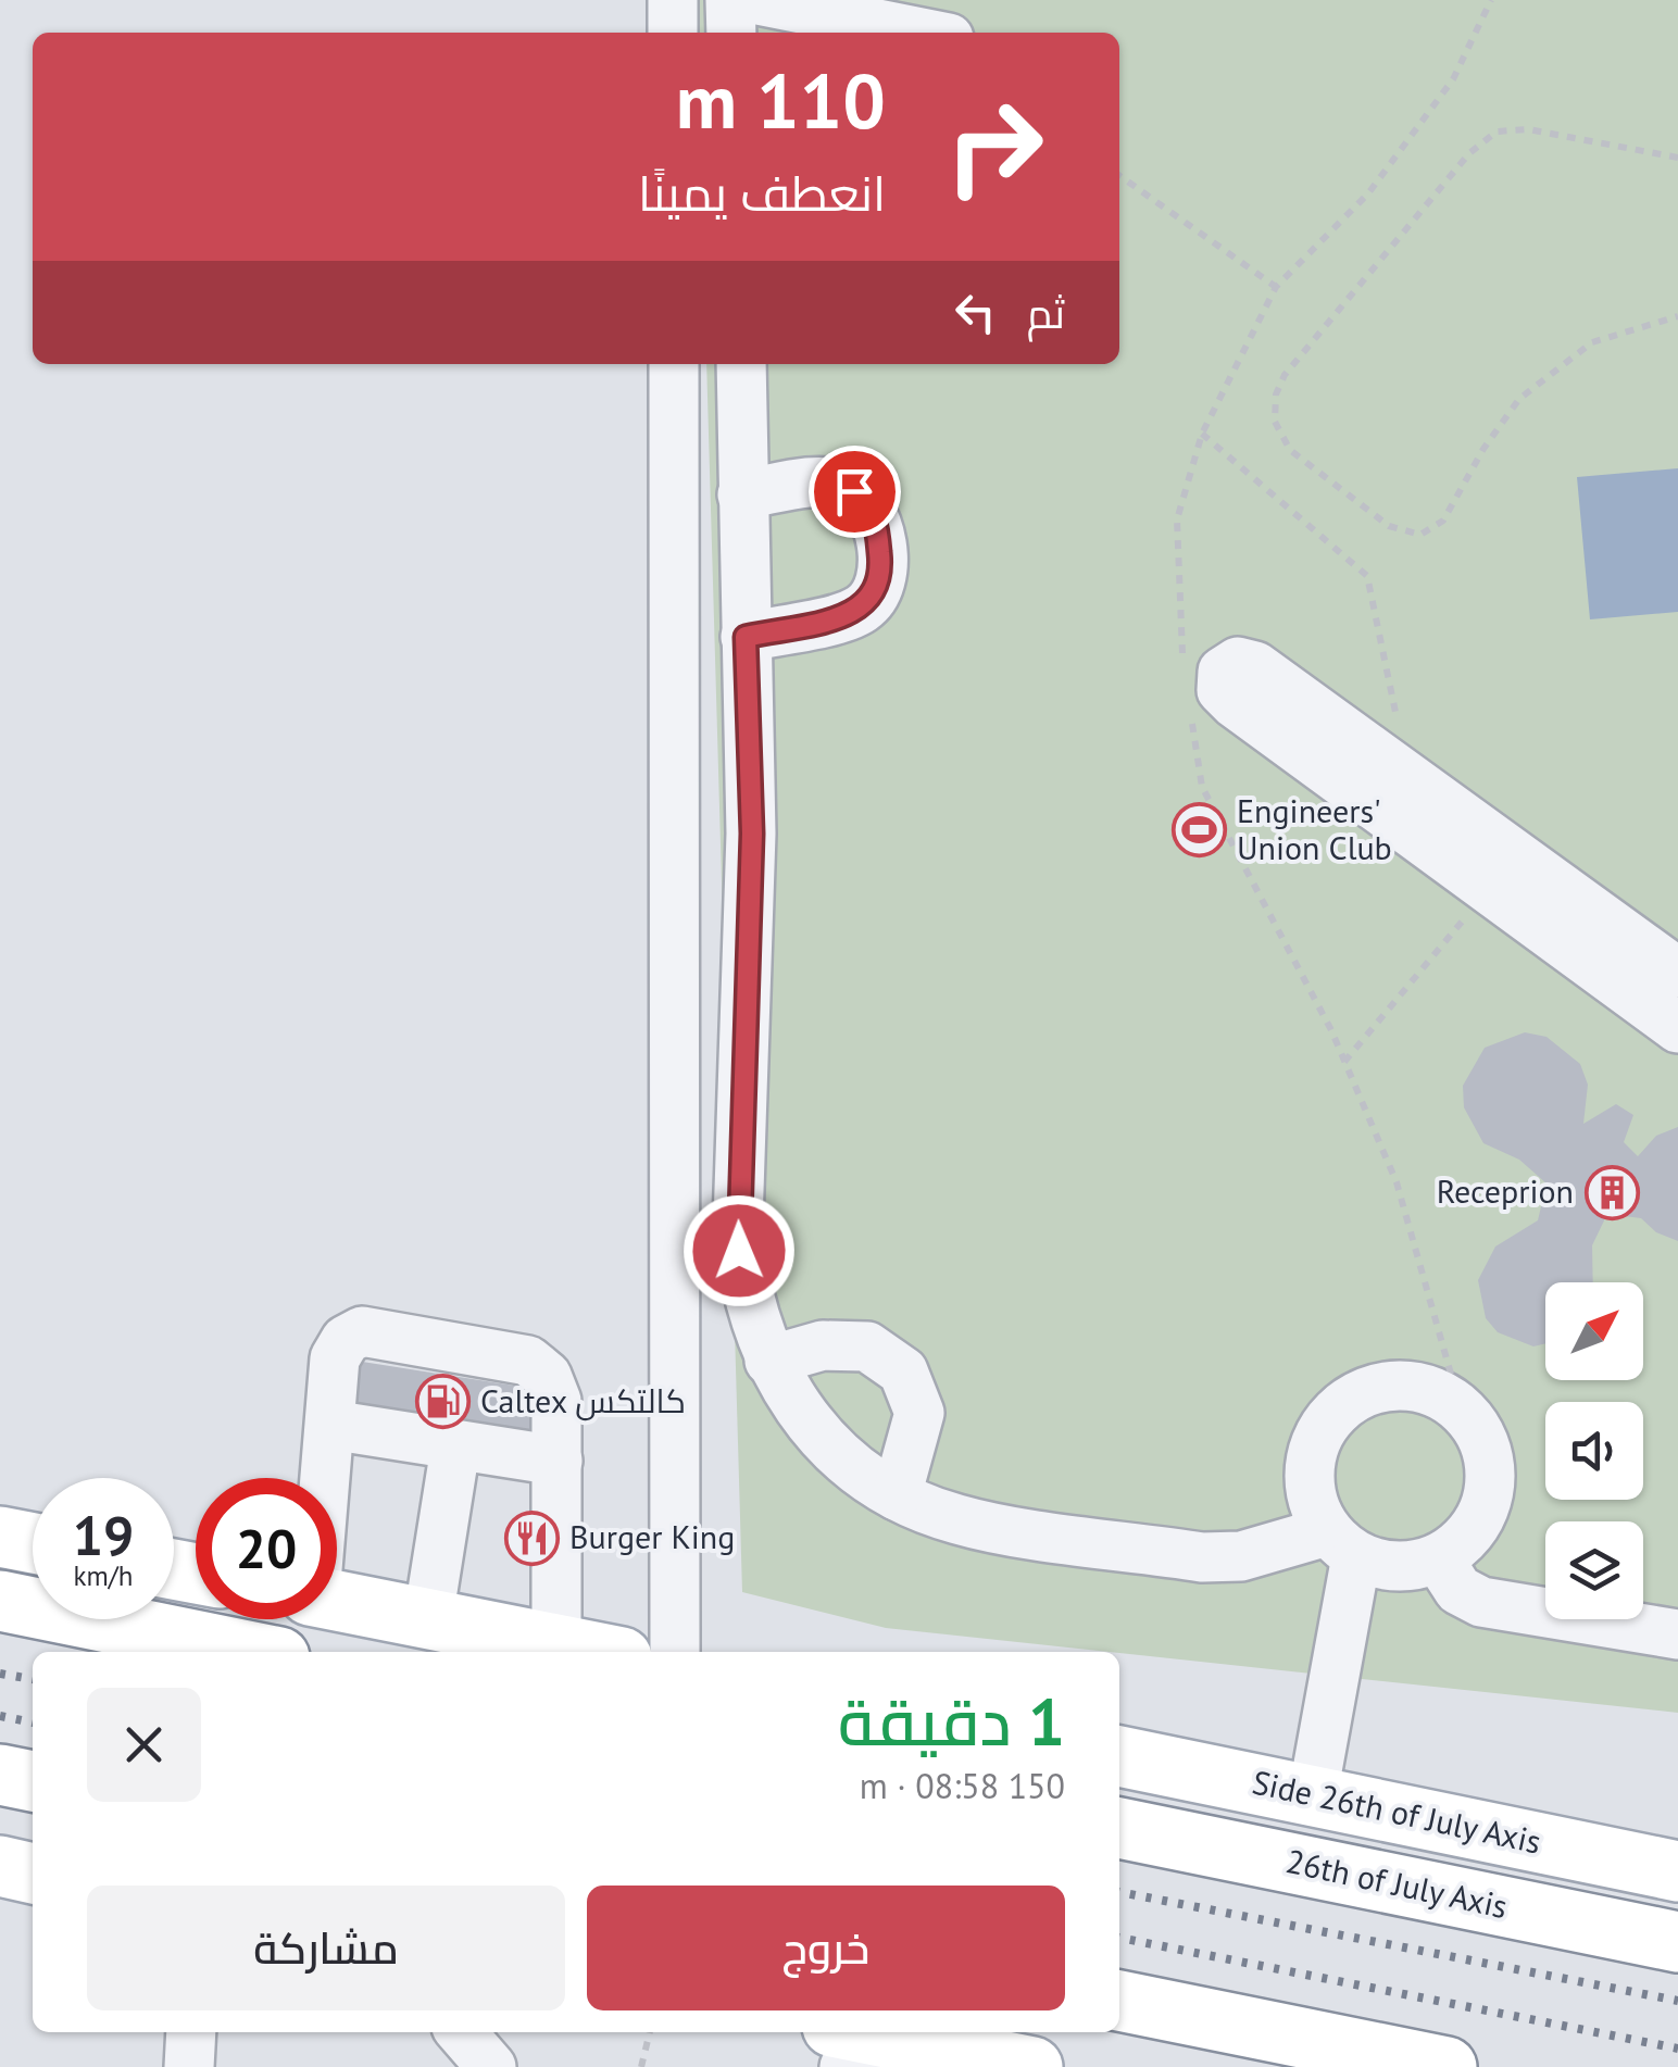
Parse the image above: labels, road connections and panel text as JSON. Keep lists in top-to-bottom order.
{
  "streets": {
    "main road": ["Side 26th of July Axis", "26th of July Axis"]
  },
  "places": {
    "sports": ["Engineers' Union Club"],
    "building": ["Receprion"],
    "fuel station": ["Caltex كالتكس"],
    "restaurant": ["Burger King"]
  },
  "north": "top right",
  "page": {
    "turn": ["110 m", "انعطف يمينًا"],
    "then": "ثم",
    "speed": "19 km/h",
    "limit": "20",
    "heading": ["1 دقيقة", "150 m · 08:58"],
    "buttons": ["خروج", "مشاركة"]
  }
}
